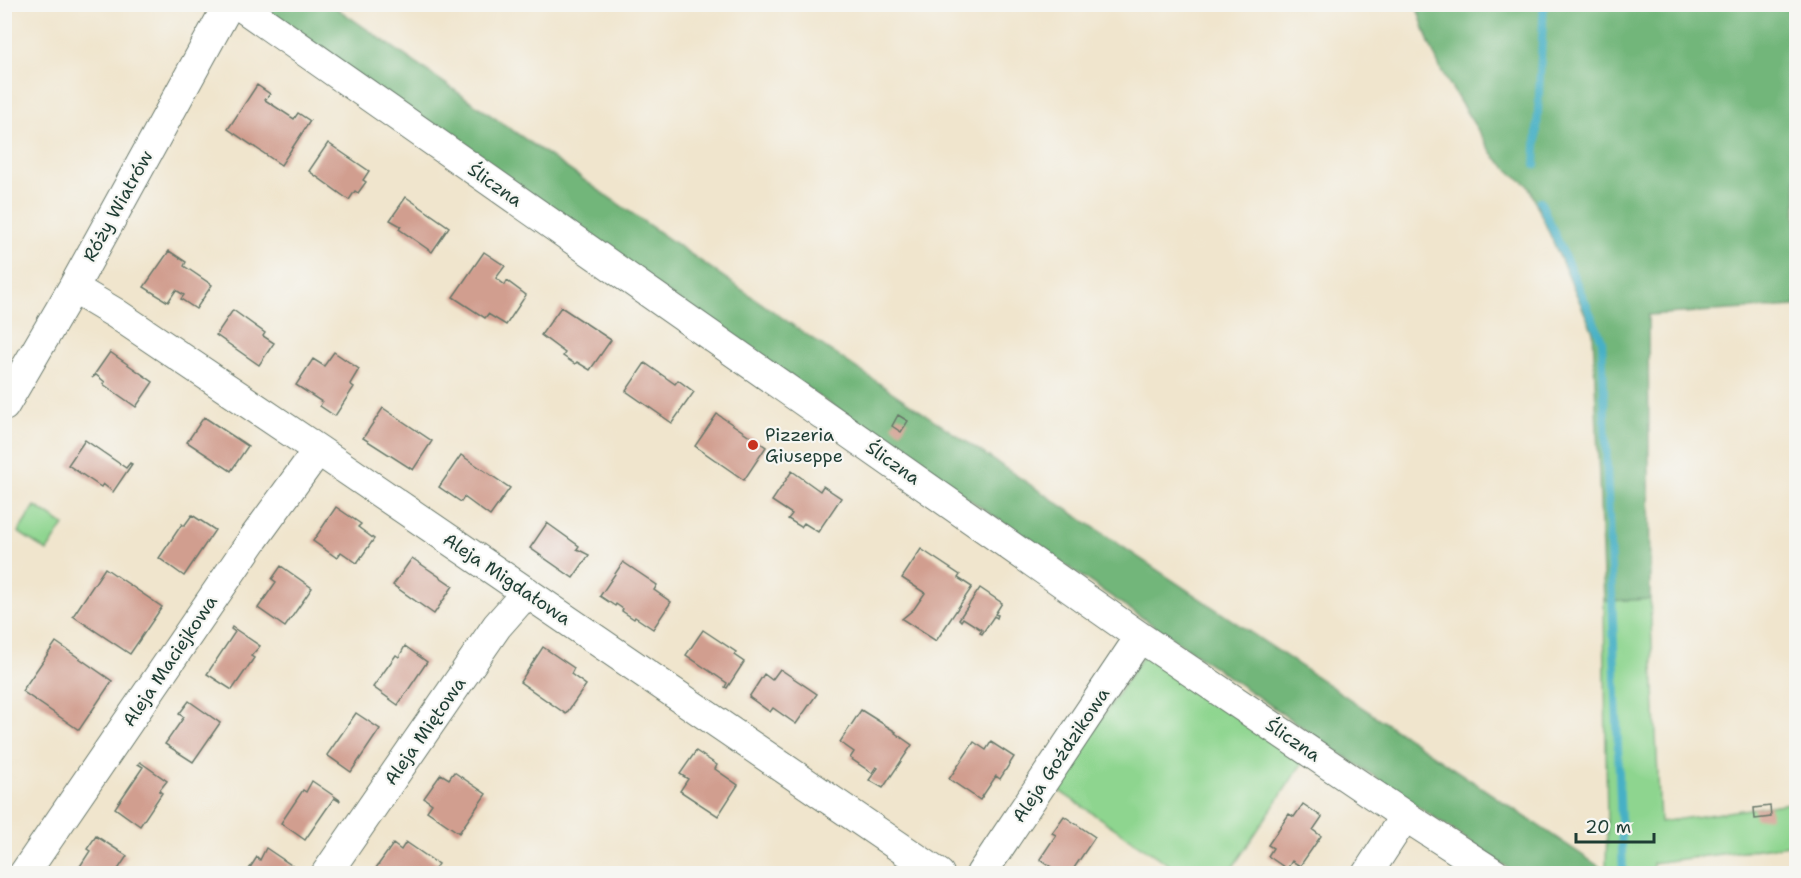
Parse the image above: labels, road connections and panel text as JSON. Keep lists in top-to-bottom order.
{
  "streets": {
    "street": [
      "Śliczna",
      "Róży Wiatrów",
      "Aleja Migdałowa",
      "Aleja Maciejkowa",
      "Aleja Miętowa",
      "Aleja Goździkowa"
    ]
  },
  "crossings": [
    ["Śliczna", "Aleja Goździkowa"],
    ["Róży Wiatrów", "Aleja Migdałowa"],
    ["Aleja Migdałowa", "Aleja Maciejkowa"],
    ["Aleja Migdałowa", "Aleja Miętowa"]
  ],
  "places": ["Pizzeria Giuseppe"],
  "scale_bar": "20 m"
}
